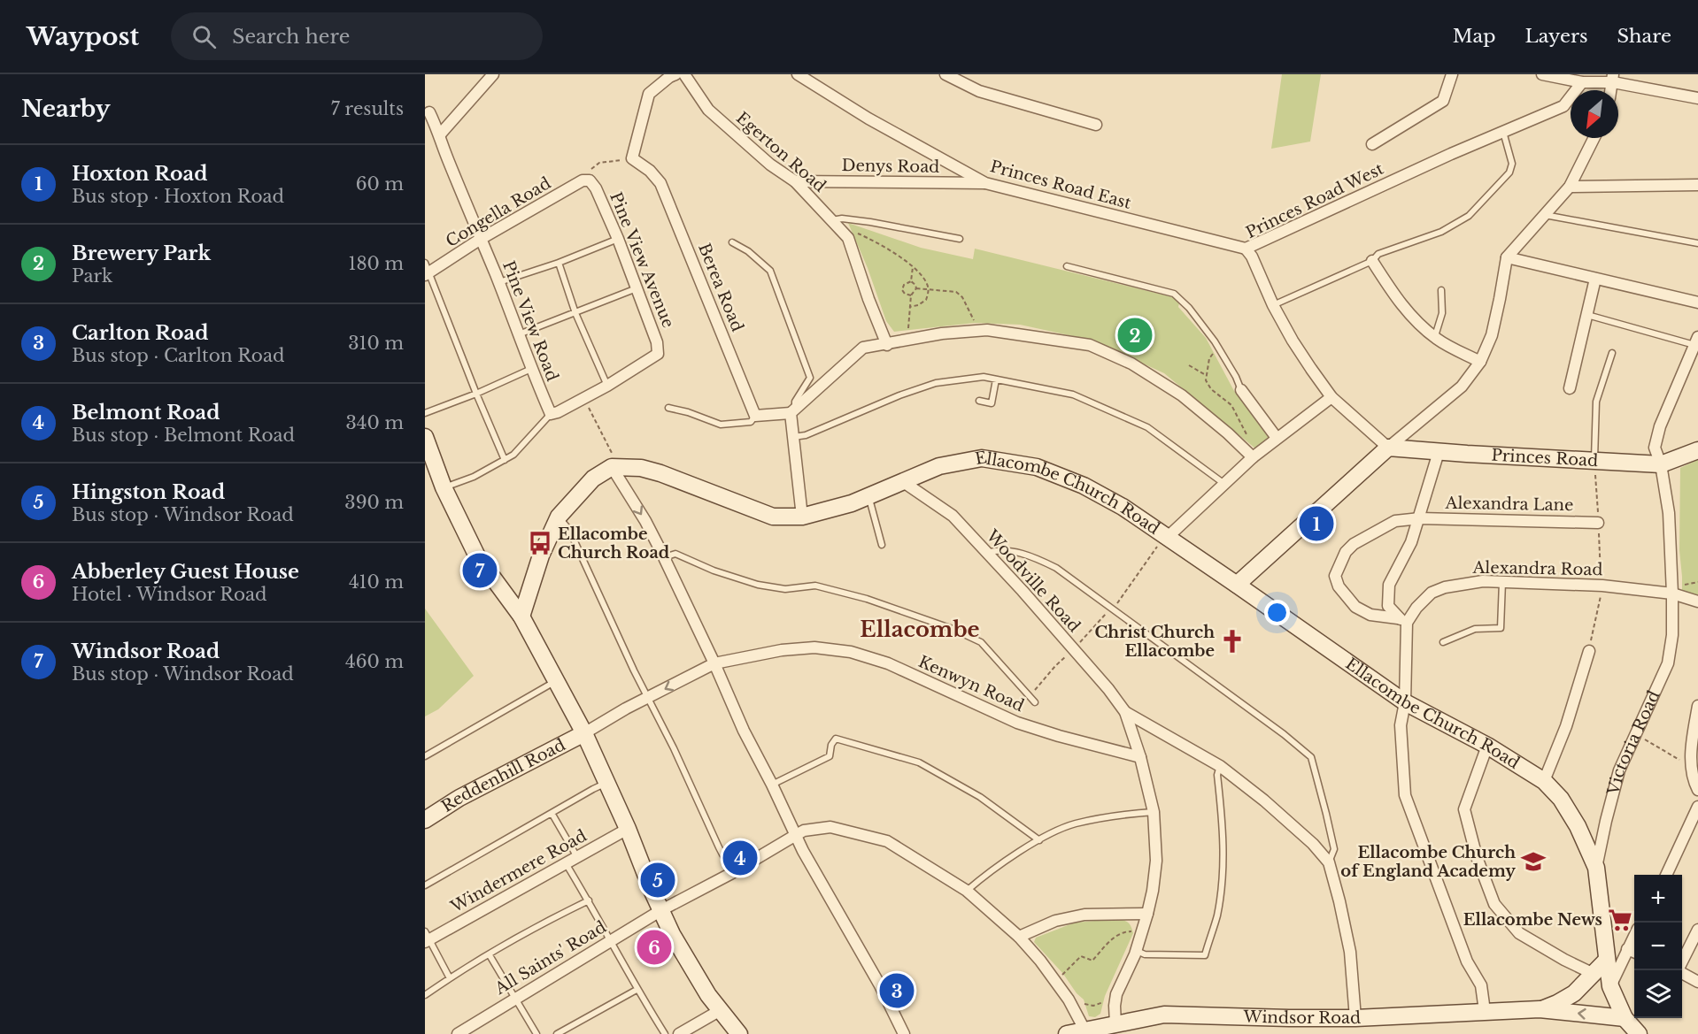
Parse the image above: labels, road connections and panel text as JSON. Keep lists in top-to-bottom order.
{
  "streets": {
    "street": [
      "Egerton Road",
      "Denys Road",
      "Princes Road East",
      "Princes Road West",
      "Congella Road",
      "Pine View Avenue",
      "Berea Road",
      "Pine View Road",
      "Princes Road",
      "Ellacombe Church Road",
      "Alexandra Lane",
      "Alexandra Road",
      "Woodville Road",
      "Kenwyn Road",
      "Victoria Road",
      "Reddenhill Road",
      "Windermere Road",
      "All Saints' Road",
      "Windsor Road"
    ]
  },
  "crossings": [
    ["Egerton Road", "Denys Road"],
    ["Denys Road", "Princes Road East"],
    ["Princes Road East", "Princes Road West"],
    ["Princes Road West", "Princes Road"],
    ["Congella Road", "Pine View Avenue"],
    ["Congella Road", "Pine View Road"],
    ["Princes Road", "Victoria Road"],
    ["Ellacombe Church Road", "Woodville Road"],
    ["Ellacombe Church Road", "Victoria Road"],
    ["Alexandra Lane", "Alexandra Road"],
    ["Alexandra Road", "Victoria Road"],
    ["Woodville Road", "Kenwyn Road"],
    ["Woodville Road", "Windsor Road"],
    ["Kenwyn Road", "Reddenhill Road"],
    ["Victoria Road", "Windsor Road"],
    ["All Saints' Road", "Windsor Road"]
  ],
  "districts": ["Ellacombe"],
  "places": {
    "bus stop": ["Ellacombe Church Road"],
    "church": ["Christ Church Ellacombe"],
    "school or university": ["Ellacombe Church of England Academy"],
    "supermarket": ["Ellacombe News"]
  },
  "north": "bottom left",
  "page": {
    "header": "Waypost",
    "search": "Search here",
    "nav": ["Map", "Layers", "Share"],
    "heading": ["Nearby", "7 results"],
    "list": [
      {
        "mark": "1",
        "name": "Hoxton Road",
        "note": "Bus stop · Hoxton Road",
        "value": "60 m"
      },
      {
        "mark": "2",
        "name": "Brewery Park",
        "note": "Park",
        "value": "180 m"
      },
      {
        "mark": "3",
        "name": "Carlton Road",
        "note": "Bus stop · Carlton Road",
        "value": "310 m"
      },
      {
        "mark": "4",
        "name": "Belmont Road",
        "note": "Bus stop · Belmont Road",
        "value": "340 m"
      },
      {
        "mark": "5",
        "name": "Hingston Road",
        "note": "Bus stop · Windsor Road",
        "value": "390 m"
      },
      {
        "mark": "6",
        "name": "Abberley Guest House",
        "note": "Hotel · Windsor Road",
        "value": "410 m"
      },
      {
        "mark": "7",
        "name": "Windsor Road",
        "note": "Bus stop · Windsor Road",
        "value": "460 m"
      }
    ],
    "pins": [
      "2",
      "1",
      "7",
      "4",
      "5",
      "6",
      "3"
    ],
    "map_buttons": ["+", "−"]
  }
}
